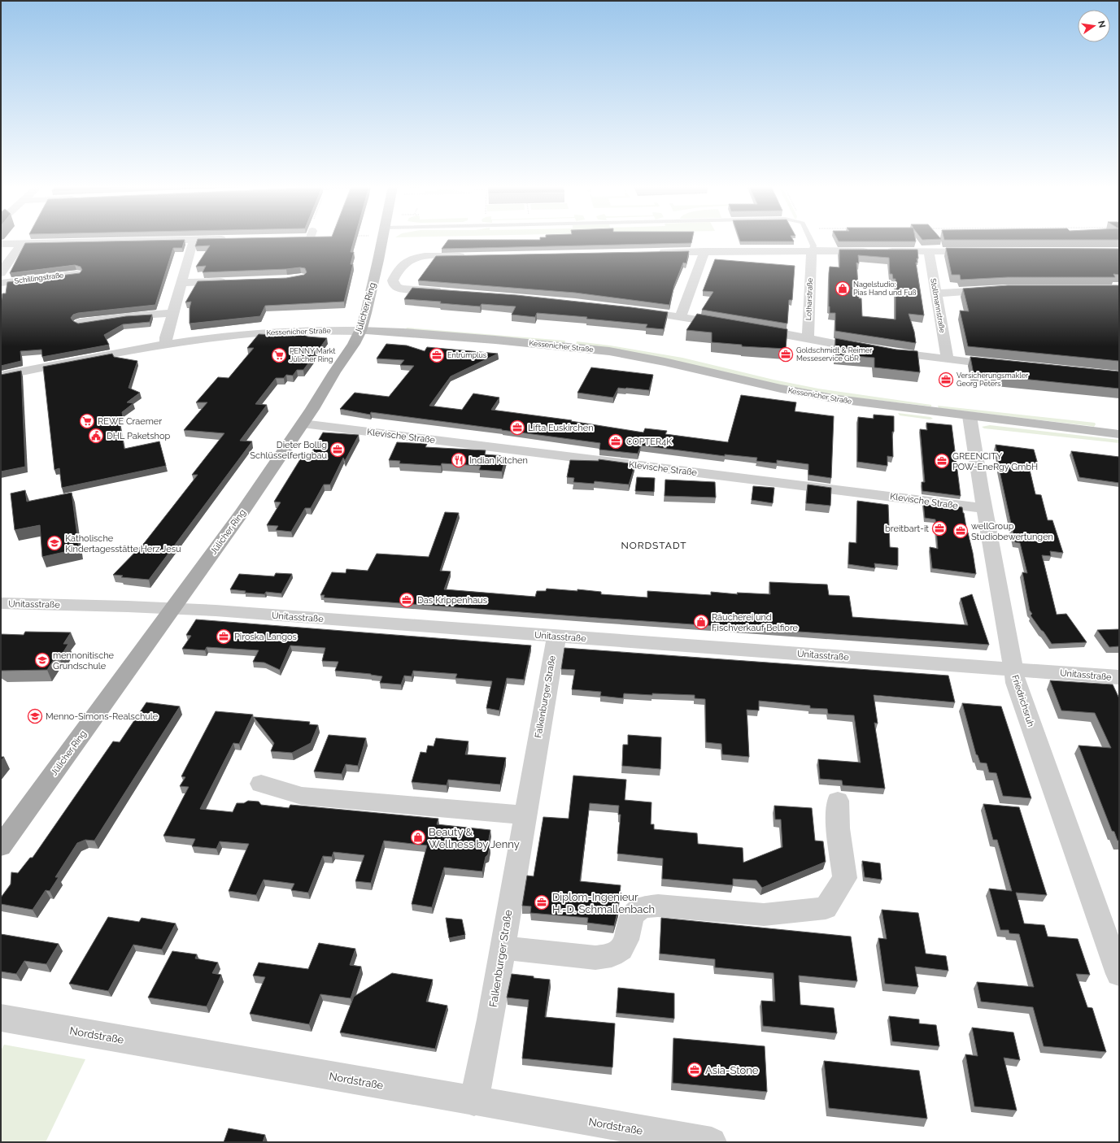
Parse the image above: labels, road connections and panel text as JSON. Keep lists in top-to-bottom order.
{
  "streets": {
    "main road": ["Jülicher Ring", "Kessenicher Straße"],
    "street": [
      "Schillingstraße",
      "Lotharstraße",
      "Stollmannstraße",
      "Klevische Straße",
      "Unitasstraße",
      "Falkenburger Straße",
      "Friedrichsruh",
      "Nordstraße"
    ]
  },
  "crossings": [
    ["Jülicher Ring", "Kessenicher Straße"],
    ["Jülicher Ring", "Klevische Straße"],
    ["Jülicher Ring", "Unitasstraße"],
    ["Kessenicher Straße", "Friedrichsruh"],
    ["Klevische Straße", "Friedrichsruh"],
    ["Unitasstraße", "Falkenburger Straße"],
    ["Unitasstraße", "Friedrichsruh"],
    ["Falkenburger Straße", "Nordstraße"]
  ],
  "districts": ["NORDSTADT"],
  "places": {
    "shop": ["Nagelstudio: Pias Hand und Fuß", "Räucherei und Fischverkauf Belfiore", "Beauty & Wellness by Jenny"],
    "office": [
      "Goldschmidt & Reimer Messeservice GbR",
      "Entrümplus",
      "Versicherungsmakler Georg Peters",
      "Lifta Euskirchen",
      "COPTER4K",
      "Dieter Bollig Schlüsselfertigbau",
      "GREENCITY POW-EneRgy GmbH",
      "breitbart-it",
      "wellGroup Studiobewertungen",
      "Das Krippenhaus",
      "Piroska Langos",
      "Diplom-Ingenieur H.-D. Schmallenbach",
      "Asia-Stone"
    ],
    "supermarket": ["PENNY Markt Jülicher Ring", "REWE Craemer"],
    "public building": ["DHL Paketshop"],
    "restaurant": ["Indian Kitchen"],
    "school or university": ["Katholische Kindertagesstätte Herz Jesu", "mennonitische Grundschule", "Menno-Simons-Realschule"]
  },
  "north": "right"
}
